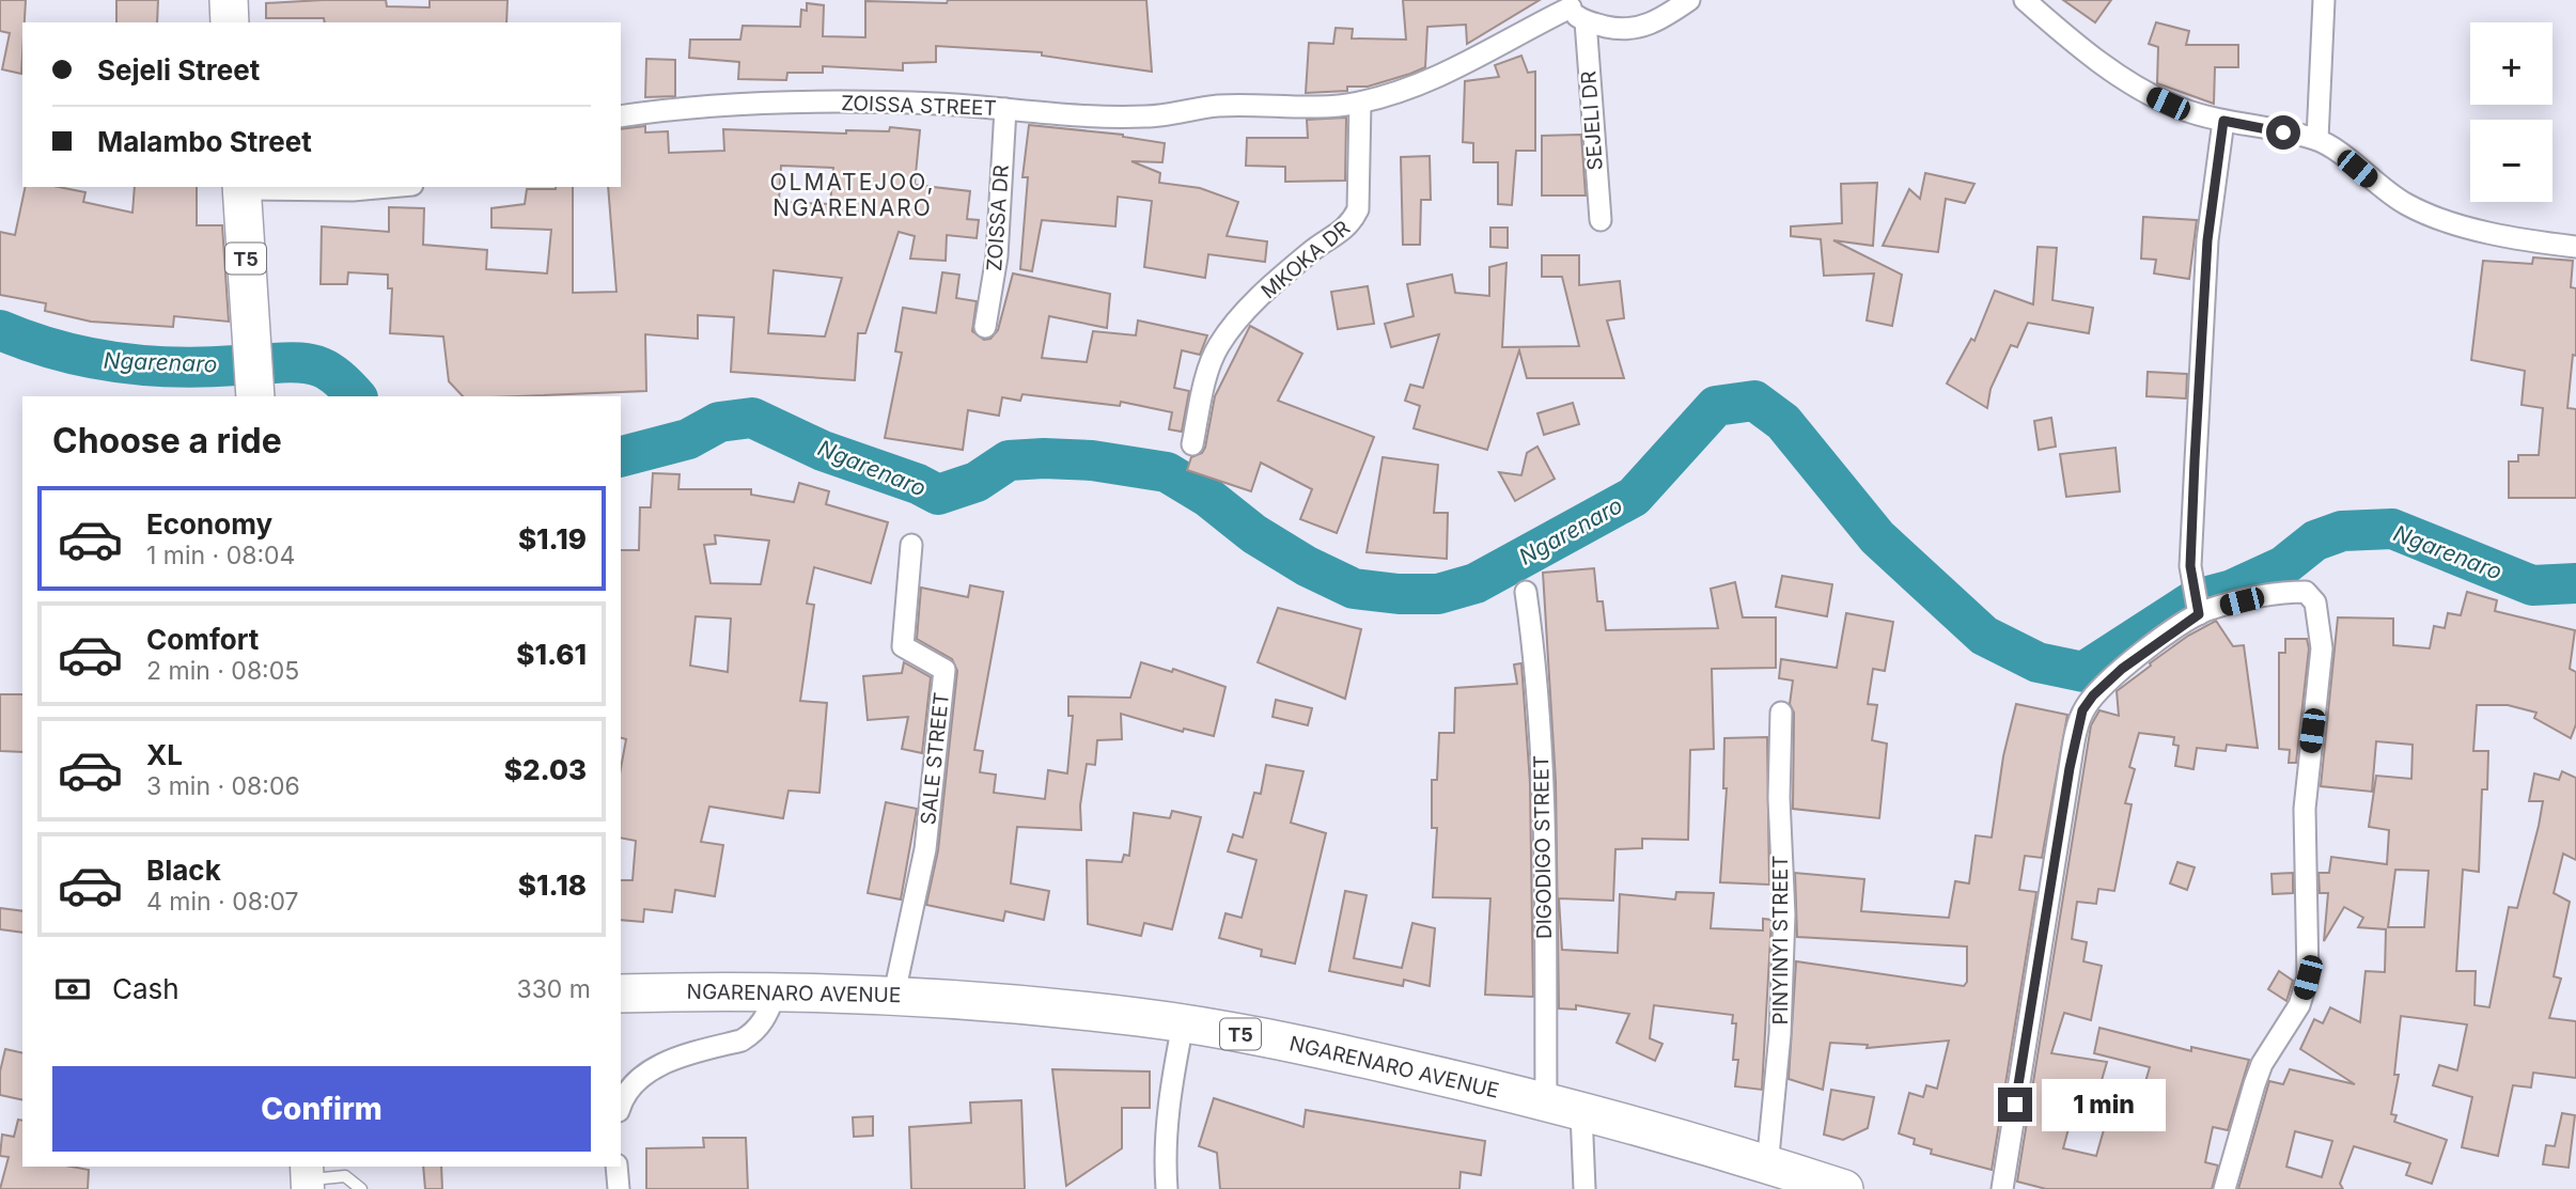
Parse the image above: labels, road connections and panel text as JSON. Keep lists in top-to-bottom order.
{
  "streets": {
    "highway": ["T5", "NGARENARO AVENUE"],
    "street": [
      "ZOISSA STREET",
      "SEJELI DR",
      "ZOISSA DR",
      "MKOKA DR",
      "SALE STREET",
      "DIGODIGO STREET",
      "PINYINYI STREET"
    ]
  },
  "crossings": [
    ["ZOISSA STREET", "ZOISSA DR"],
    ["ZOISSA STREET", "MKOKA DR"],
    ["SALE STREET", "NGARENARO AVENUE"],
    ["DIGODIGO STREET", "NGARENARO AVENUE"],
    ["PINYINYI STREET", "NGARENARO AVENUE"]
  ],
  "districts": ["OLMATEJOO, NGARENARO"],
  "water": ["Ngarenaro"],
  "page": {
    "map_buttons": ["+", "−"],
    "banner": ["Sejeli Street", "Malambo Street"],
    "heading": "Choose a ride",
    "list": [
      {
        "name": "Economy",
        "note": "1 min · 08:04",
        "value": "$1.19"
      },
      {
        "name": "Comfort",
        "note": "2 min · 08:05",
        "value": "$1.61"
      },
      {
        "name": "XL",
        "note": "3 min · 08:06",
        "value": "$2.03"
      },
      {
        "name": "Black",
        "note": "4 min · 08:07",
        "value": "$1.18"
      }
    ],
    "pay": ["Cash", "330 m"],
    "buttons": "Confirm",
    "bubble": "1 min"
  }
}
